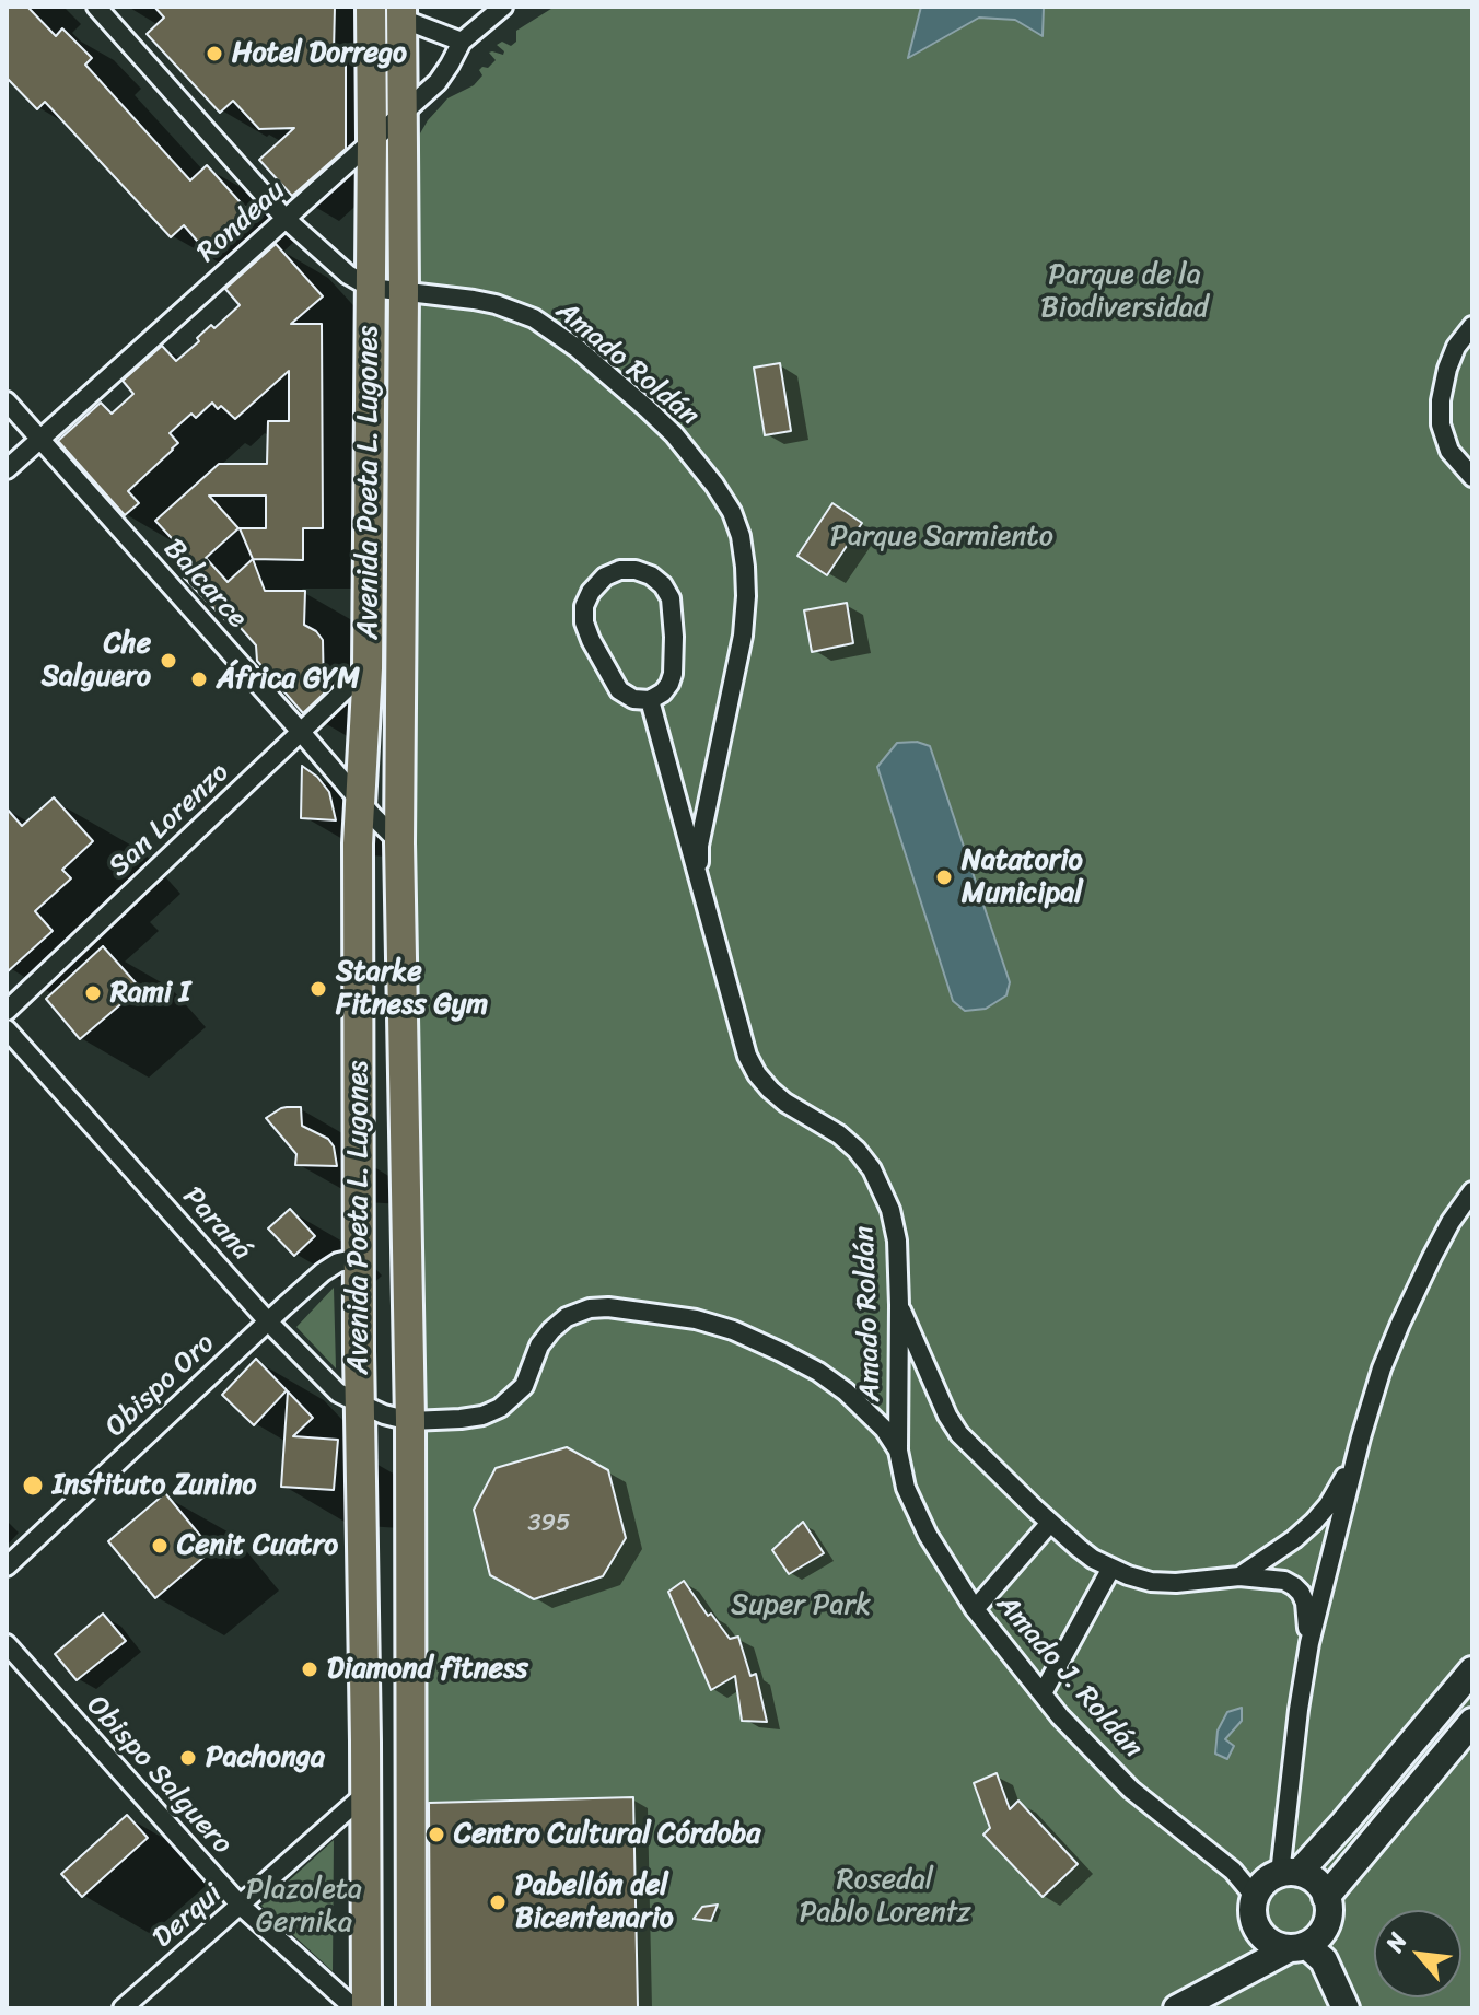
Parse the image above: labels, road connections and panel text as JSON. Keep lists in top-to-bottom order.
{
  "streets": {
    "main road": ["Avenida Poeta L. Lugones"],
    "street": [
      "Rondeau",
      "Amado Roldán",
      "Balcarce",
      "San Lorenzo",
      "Paraná",
      "Obispo Oro",
      "Amado J. Roldán",
      "Obispo Salguero",
      "Derqui"
    ]
  },
  "crossings": [
    ["Rondeau", "Avenida Poeta L. Lugones"],
    ["Rondeau", "Balcarce"],
    ["Amado Roldán", "Avenida Poeta L. Lugones"],
    ["Amado Roldán", "Amado J. Roldán"],
    ["Avenida Poeta L. Lugones", "Balcarce"],
    ["Avenida Poeta L. Lugones", "San Lorenzo"],
    ["Avenida Poeta L. Lugones", "Paraná"],
    ["Avenida Poeta L. Lugones", "Obispo Oro"],
    ["Avenida Poeta L. Lugones", "Derqui"],
    ["Balcarce", "San Lorenzo"],
    ["Paraná", "Obispo Oro"],
    ["Obispo Salguero", "Derqui"]
  ],
  "parks": [
    "Parque de la Biodiversidad",
    "Parque Sarmiento",
    "Super Park",
    "Rosedal Pablo Lorentz",
    "Plazoleta Gernika"
  ],
  "places": [
    "Hotel Dorrego",
    "Che Salguero",
    "África GYM",
    "Natatorio Municipal",
    "Starke Fitness Gym",
    "Rami I",
    "Instituto Zunino",
    "Cenit Cuatro",
    "Diamond fitness",
    "Pachonga",
    "Centro Cultural Córdoba",
    "Pabellón del Bicentenario"
  ],
  "house_numbers": ["395"],
  "north": "top left"
}
